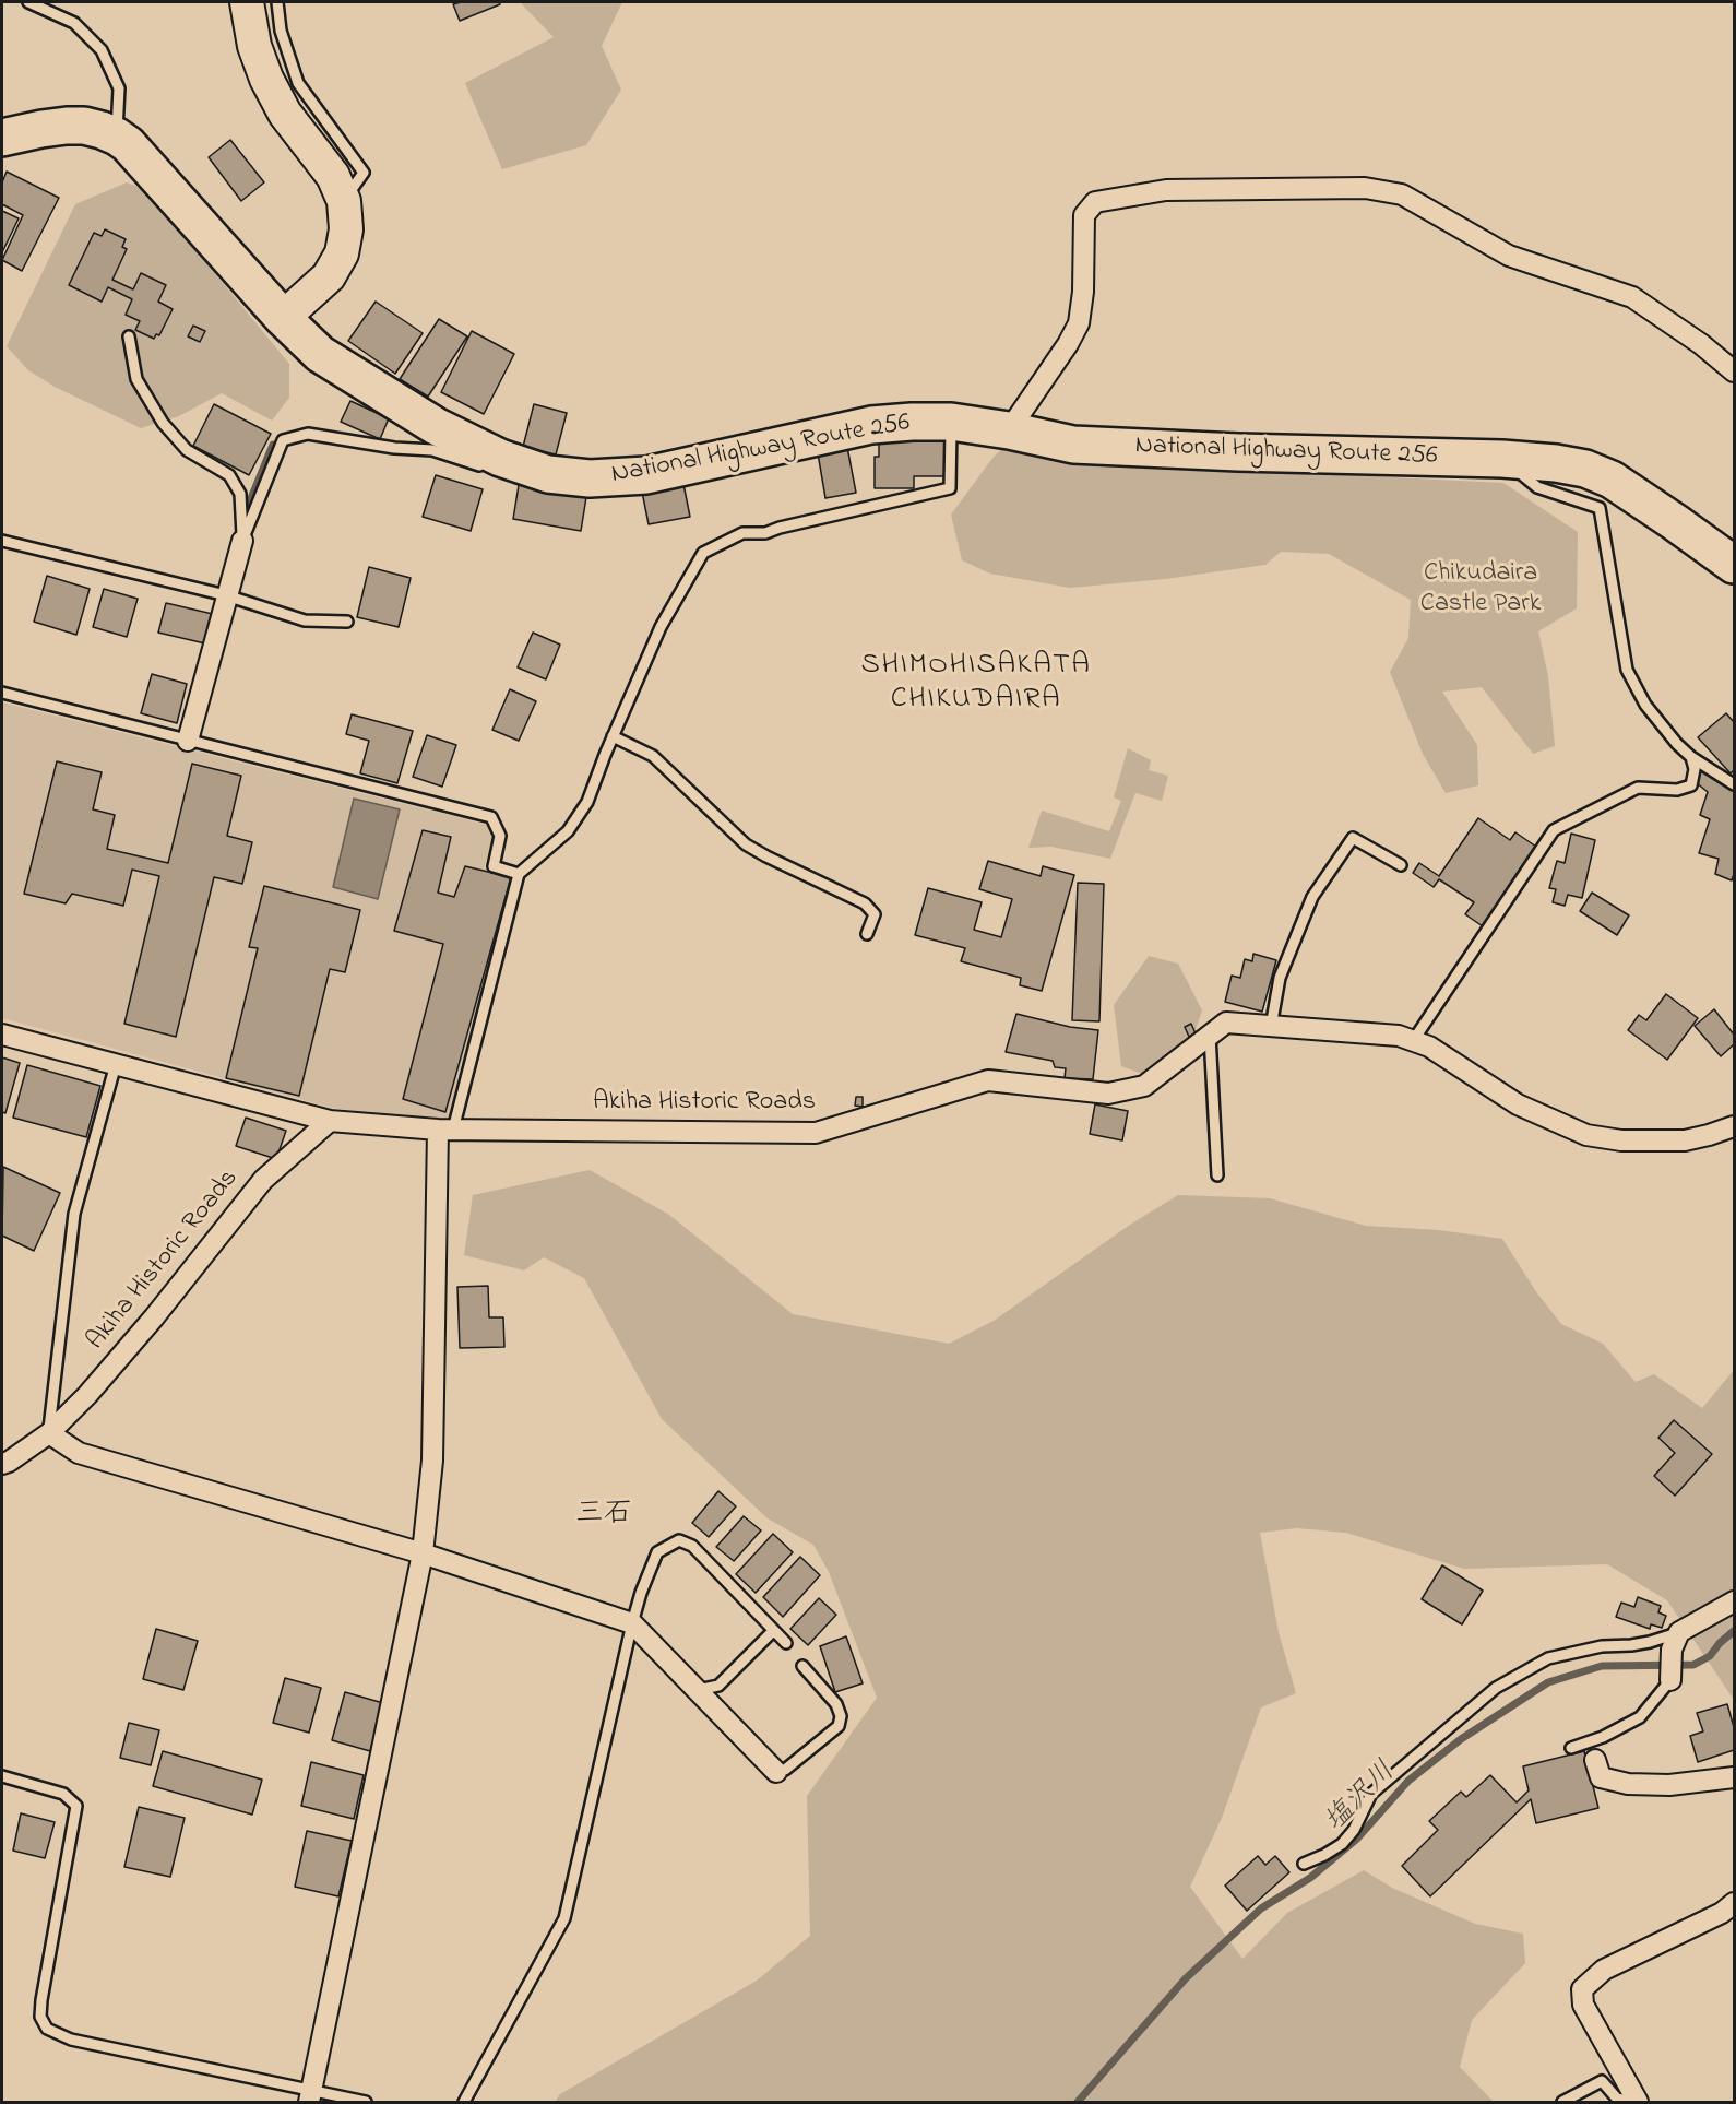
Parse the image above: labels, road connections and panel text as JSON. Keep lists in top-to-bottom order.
{
  "streets": {
    "highway": ["National Highway Route 256"],
    "street": ["Akiha Historic Roads"]
  },
  "districts": ["SHIMOHISAKATA CHIKUDAIRA", "三石"],
  "water": ["塩沢川"],
  "parks": ["Chikudaira Castle Park"]
}
